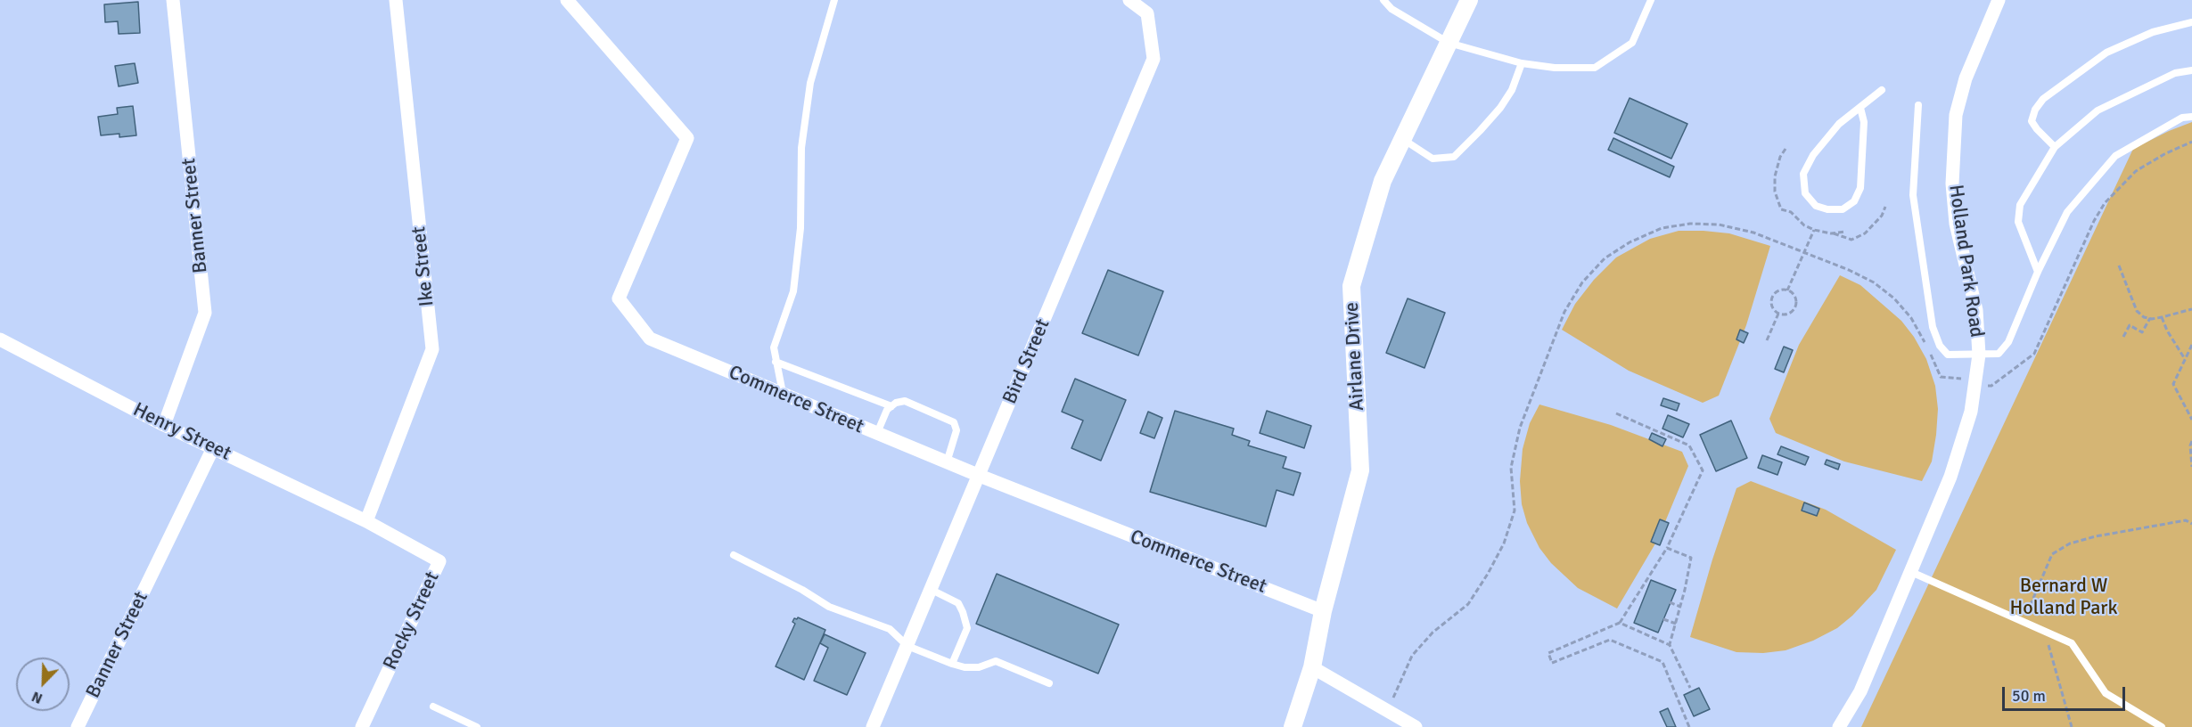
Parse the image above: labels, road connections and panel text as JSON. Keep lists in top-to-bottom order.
{
  "streets": {
    "street": [
      "Banner Street",
      "Holland Park Road",
      "Ike Street",
      "Airlane Drive",
      "Bird Street",
      "Commerce Street",
      "Henry Street",
      "Rocky Street"
    ]
  },
  "crossings": [
    ["Banner Street", "Henry Street"],
    ["Ike Street", "Henry Street"],
    ["Ike Street", "Rocky Street"],
    ["Airlane Drive", "Commerce Street"],
    ["Bird Street", "Commerce Street"],
    ["Henry Street", "Rocky Street"]
  ],
  "parks": ["Bernard W Holland Park"],
  "scale_bar": "50 m",
  "north": "bottom left"
}
